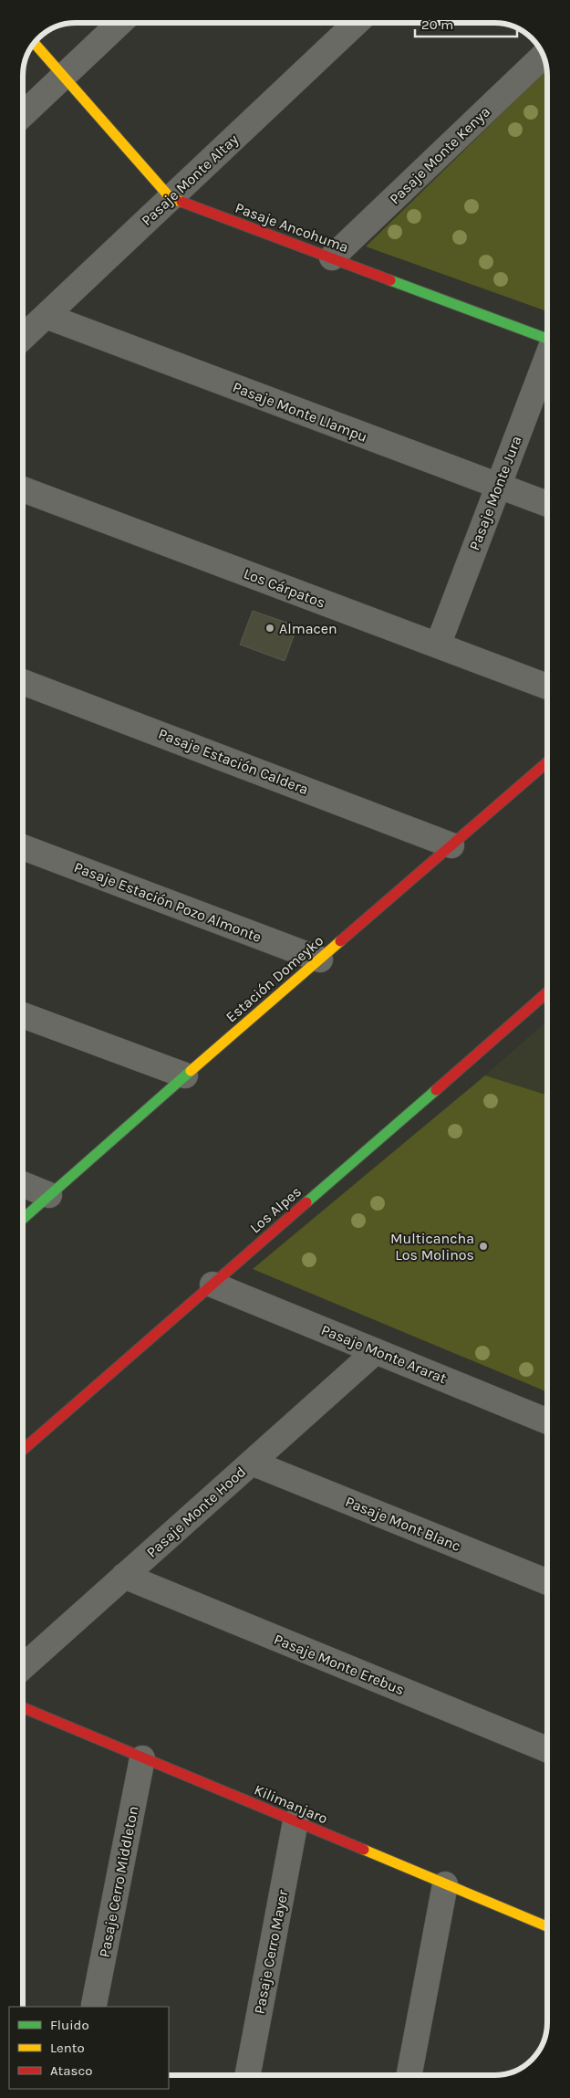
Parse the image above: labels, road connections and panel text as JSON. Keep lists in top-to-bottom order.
{
  "streets": {
    "street": [
      "Pasaje Monte Kenya",
      "Pasaje Monte Altay",
      "Pasaje Ancohuma",
      "Pasaje Monte Llampu",
      "Pasaje Monte Jura",
      "Los Cárpatos",
      "Pasaje Estación Caldera",
      "Pasaje Estación Pozo Almonte",
      "Estación Domeyko",
      "Los Alpes",
      "Pasaje Monte Ararat",
      "Pasaje Monte Hood",
      "Pasaje Mont Blanc",
      "Pasaje Monte Erebus",
      "Kilimanjaro",
      "Pasaje Cerro Middleton",
      "Pasaje Cerro Mayer"
    ]
  },
  "crossings": [
    ["Pasaje Monte Kenya", "Pasaje Ancohuma"],
    ["Pasaje Monte Altay", "Pasaje Ancohuma"],
    ["Pasaje Monte Altay", "Pasaje Monte Llampu"],
    ["Pasaje Monte Llampu", "Pasaje Monte Jura"],
    ["Pasaje Monte Jura", "Los Cárpatos"],
    ["Pasaje Estación Caldera", "Estación Domeyko"],
    ["Pasaje Estación Pozo Almonte", "Estación Domeyko"],
    ["Los Alpes", "Pasaje Monte Ararat"],
    ["Pasaje Monte Ararat", "Pasaje Monte Hood"],
    ["Pasaje Monte Hood", "Pasaje Mont Blanc"],
    ["Pasaje Monte Hood", "Pasaje Monte Erebus"],
    ["Kilimanjaro", "Pasaje Cerro Middleton"],
    ["Kilimanjaro", "Pasaje Cerro Mayer"]
  ],
  "places": ["Almacen", "Multicancha Los Molinos"],
  "legend": ["Fluido", "Lento", "Atasco"],
  "scale_bar": "20 m"
}
